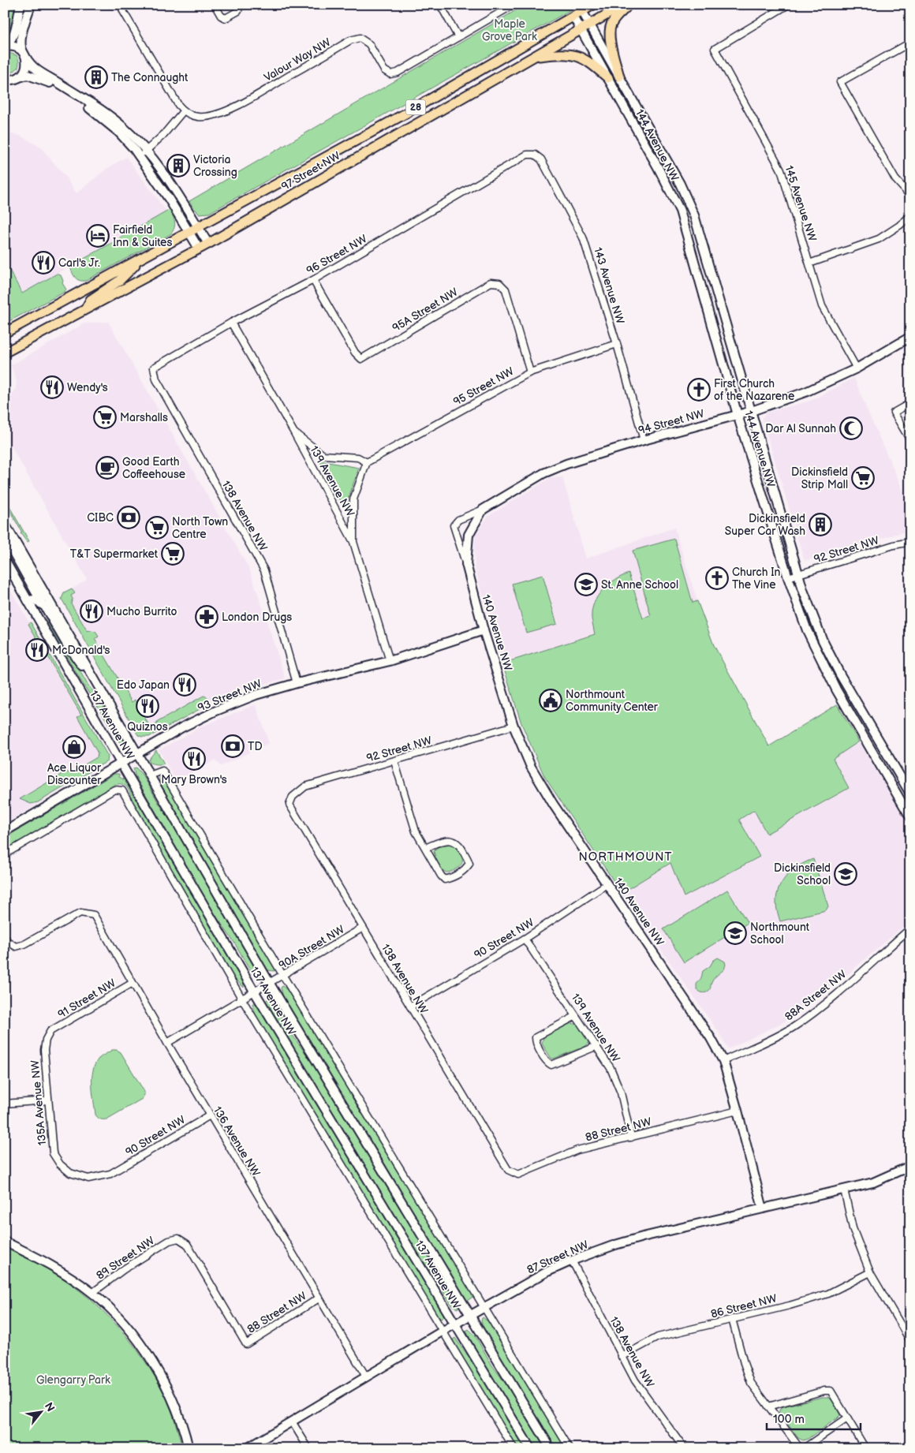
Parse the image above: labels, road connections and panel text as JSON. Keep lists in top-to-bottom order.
{
  "streets": {
    "main road": ["28", "97 Street NW"],
    "street": [
      "Valour Way NW",
      "144 Avenue NW",
      "145 Avenue NW",
      "96 Street NW",
      "143 Avenue NW",
      "95A Street NW",
      "95 Street NW",
      "94 Street NW",
      "139 Avenue NW",
      "138 Avenue NW",
      "92 Street NW",
      "140 Avenue NW",
      "93 Street NW",
      "137 Avenue NW",
      "90 Street NW",
      "90A Street NW",
      "88A Street NW",
      "91 Street NW",
      "135A Avenue NW",
      "88 Street NW",
      "136 Avenue NW",
      "87 Street NW",
      "89 Street NW",
      "86 Street NW"
    ]
  },
  "crossings": [
    ["144 Avenue NW", "97 Street NW"],
    ["144 Avenue NW", "94 Street NW"],
    ["144 Avenue NW", "92 Street NW"],
    ["145 Avenue NW", "94 Street NW"],
    ["96 Street NW", "143 Avenue NW"],
    ["96 Street NW", "95A Street NW"],
    ["96 Street NW", "139 Avenue NW"],
    ["96 Street NW", "138 Avenue NW"],
    ["143 Avenue NW", "95 Street NW"],
    ["143 Avenue NW", "94 Street NW"],
    ["95A Street NW", "95 Street NW"],
    ["94 Street NW", "140 Avenue NW"],
    ["139 Avenue NW", "93 Street NW"],
    ["139 Avenue NW", "90 Street NW"],
    ["139 Avenue NW", "88 Street NW"],
    ["138 Avenue NW", "92 Street NW"],
    ["138 Avenue NW", "93 Street NW"],
    ["138 Avenue NW", "90 Street NW"],
    ["138 Avenue NW", "90A Street NW"],
    ["138 Avenue NW", "88 Street NW"],
    ["138 Avenue NW", "87 Street NW"],
    ["138 Avenue NW", "86 Street NW"],
    ["92 Street NW", "140 Avenue NW"],
    ["140 Avenue NW", "93 Street NW"],
    ["140 Avenue NW", "90 Street NW"],
    ["140 Avenue NW", "88A Street NW"],
    ["140 Avenue NW", "88 Street NW"],
    ["140 Avenue NW", "87 Street NW"],
    ["93 Street NW", "137 Avenue NW"],
    ["137 Avenue NW", "90A Street NW"],
    ["137 Avenue NW", "87 Street NW"],
    ["90 Street NW", "135A Avenue NW"],
    ["90 Street NW", "136 Avenue NW"],
    ["90A Street NW", "136 Avenue NW"],
    ["91 Street NW", "135A Avenue NW"],
    ["91 Street NW", "136 Avenue NW"],
    ["88 Street NW", "136 Avenue NW"],
    ["88 Street NW", "89 Street NW"],
    ["136 Avenue NW", "87 Street NW"]
  ],
  "districts": ["NORTHMOUNT"],
  "parks": ["Maple Grove Park", "Glengarry Park"],
  "places": {
    "building": ["The Connaught", "Victoria Crossing", "Dickinsfield Super Car Wash"],
    "hotel": ["Fairfield Inn & Suites"],
    "restaurant": [
      "Carl's Jr.",
      "Wendy's",
      "Mucho Burrito",
      "McDonald's",
      "Edo Japan",
      "Quiznos",
      "Mary Brown's"
    ],
    "church": ["First Church of the Nazarene", "Church In The Vine"],
    "supermarket": [
      "Marshalls",
      "Dickinsfield Strip Mall",
      "North Town Centre",
      "T&T Supermarket"
    ],
    "mosque": ["Dar Al Sunnah"],
    "cafe": ["Good Earth Coffeehouse"],
    "bank": ["CIBC", "TD"],
    "school or university": ["St. Anne School", "Dickinsfield School", "Northmount School"],
    "pharmacy": ["London Drugs"],
    "public building": ["Northmount Community Center"],
    "shop": ["Ace Liquor Discounter"]
  },
  "scale_bar": "100 m",
  "north": "top right"
}
